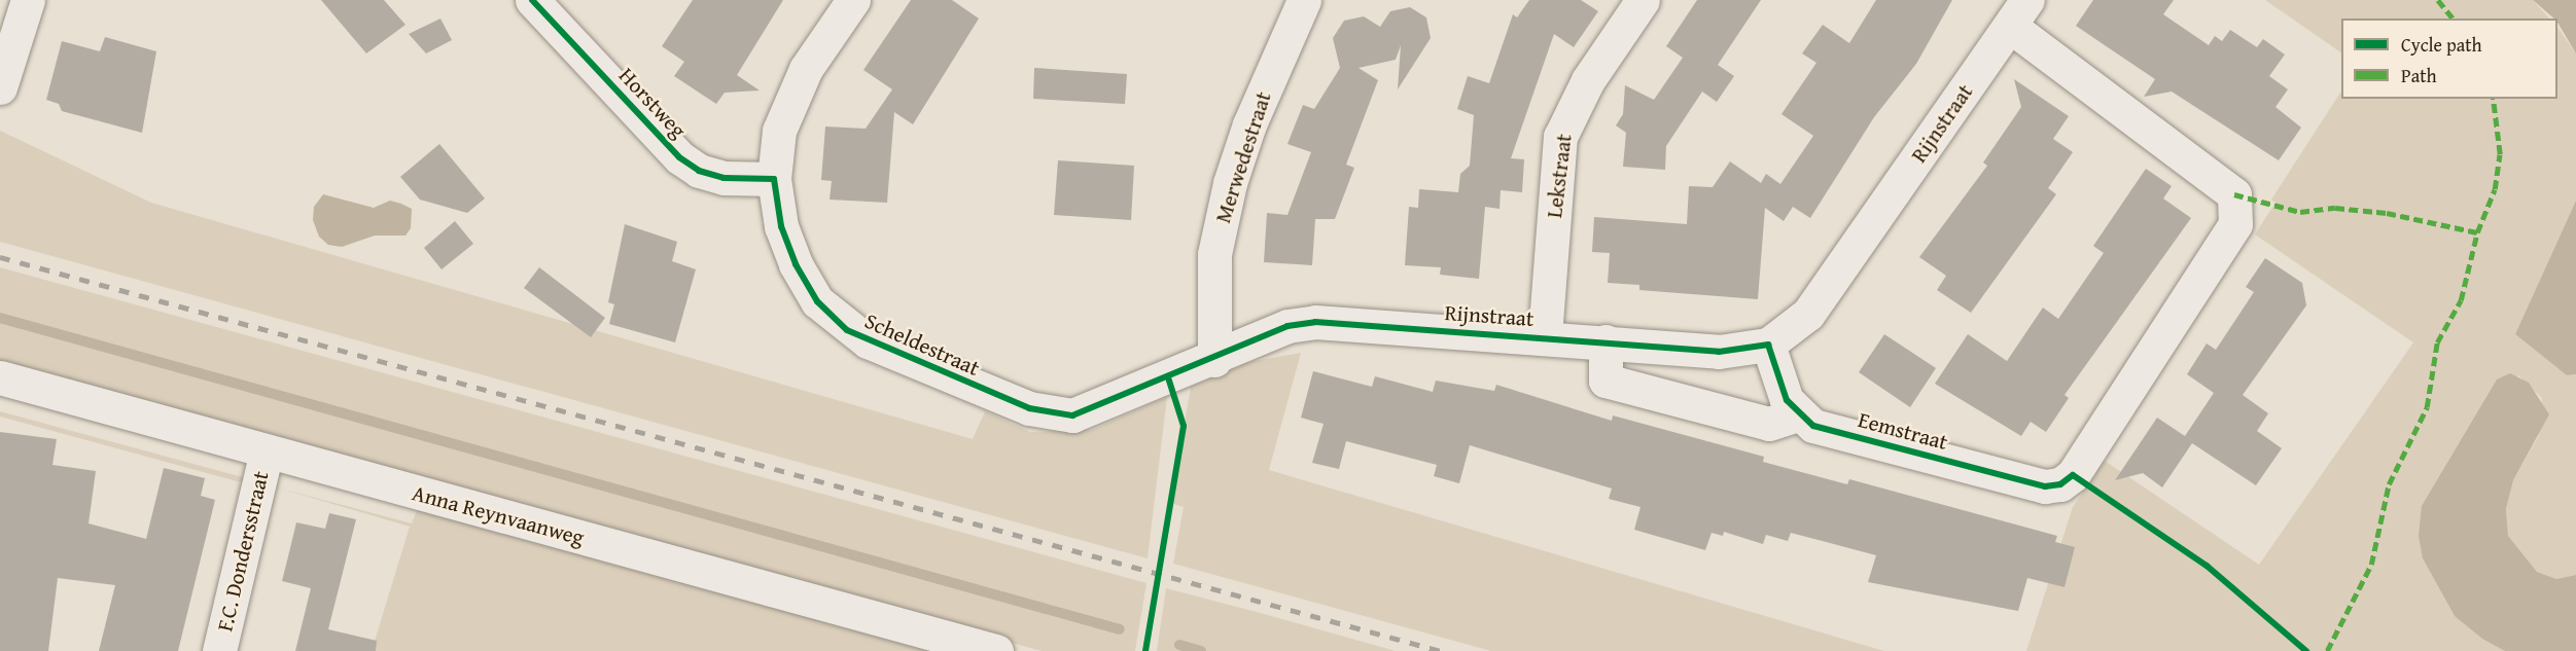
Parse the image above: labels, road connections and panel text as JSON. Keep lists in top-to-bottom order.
{
  "streets": {
    "street": [
      "Horstweg",
      "Rijnstraat",
      "Merwedestraat",
      "Lekstraat",
      "Scheldestraat",
      "Eemstraat",
      "Anna Reynvaanweg",
      "F.C. Dondersstraat"
    ]
  },
  "crossings": [
    ["Horstweg", "Scheldestraat"],
    ["Rijnstraat", "Merwedestraat"],
    ["Rijnstraat", "Lekstraat"],
    ["Rijnstraat", "Scheldestraat"],
    ["Rijnstraat", "Eemstraat"],
    ["Merwedestraat", "Scheldestraat"],
    ["Anna Reynvaanweg", "F.C. Dondersstraat"]
  ],
  "legend": ["Cycle path", "Path"]
}
